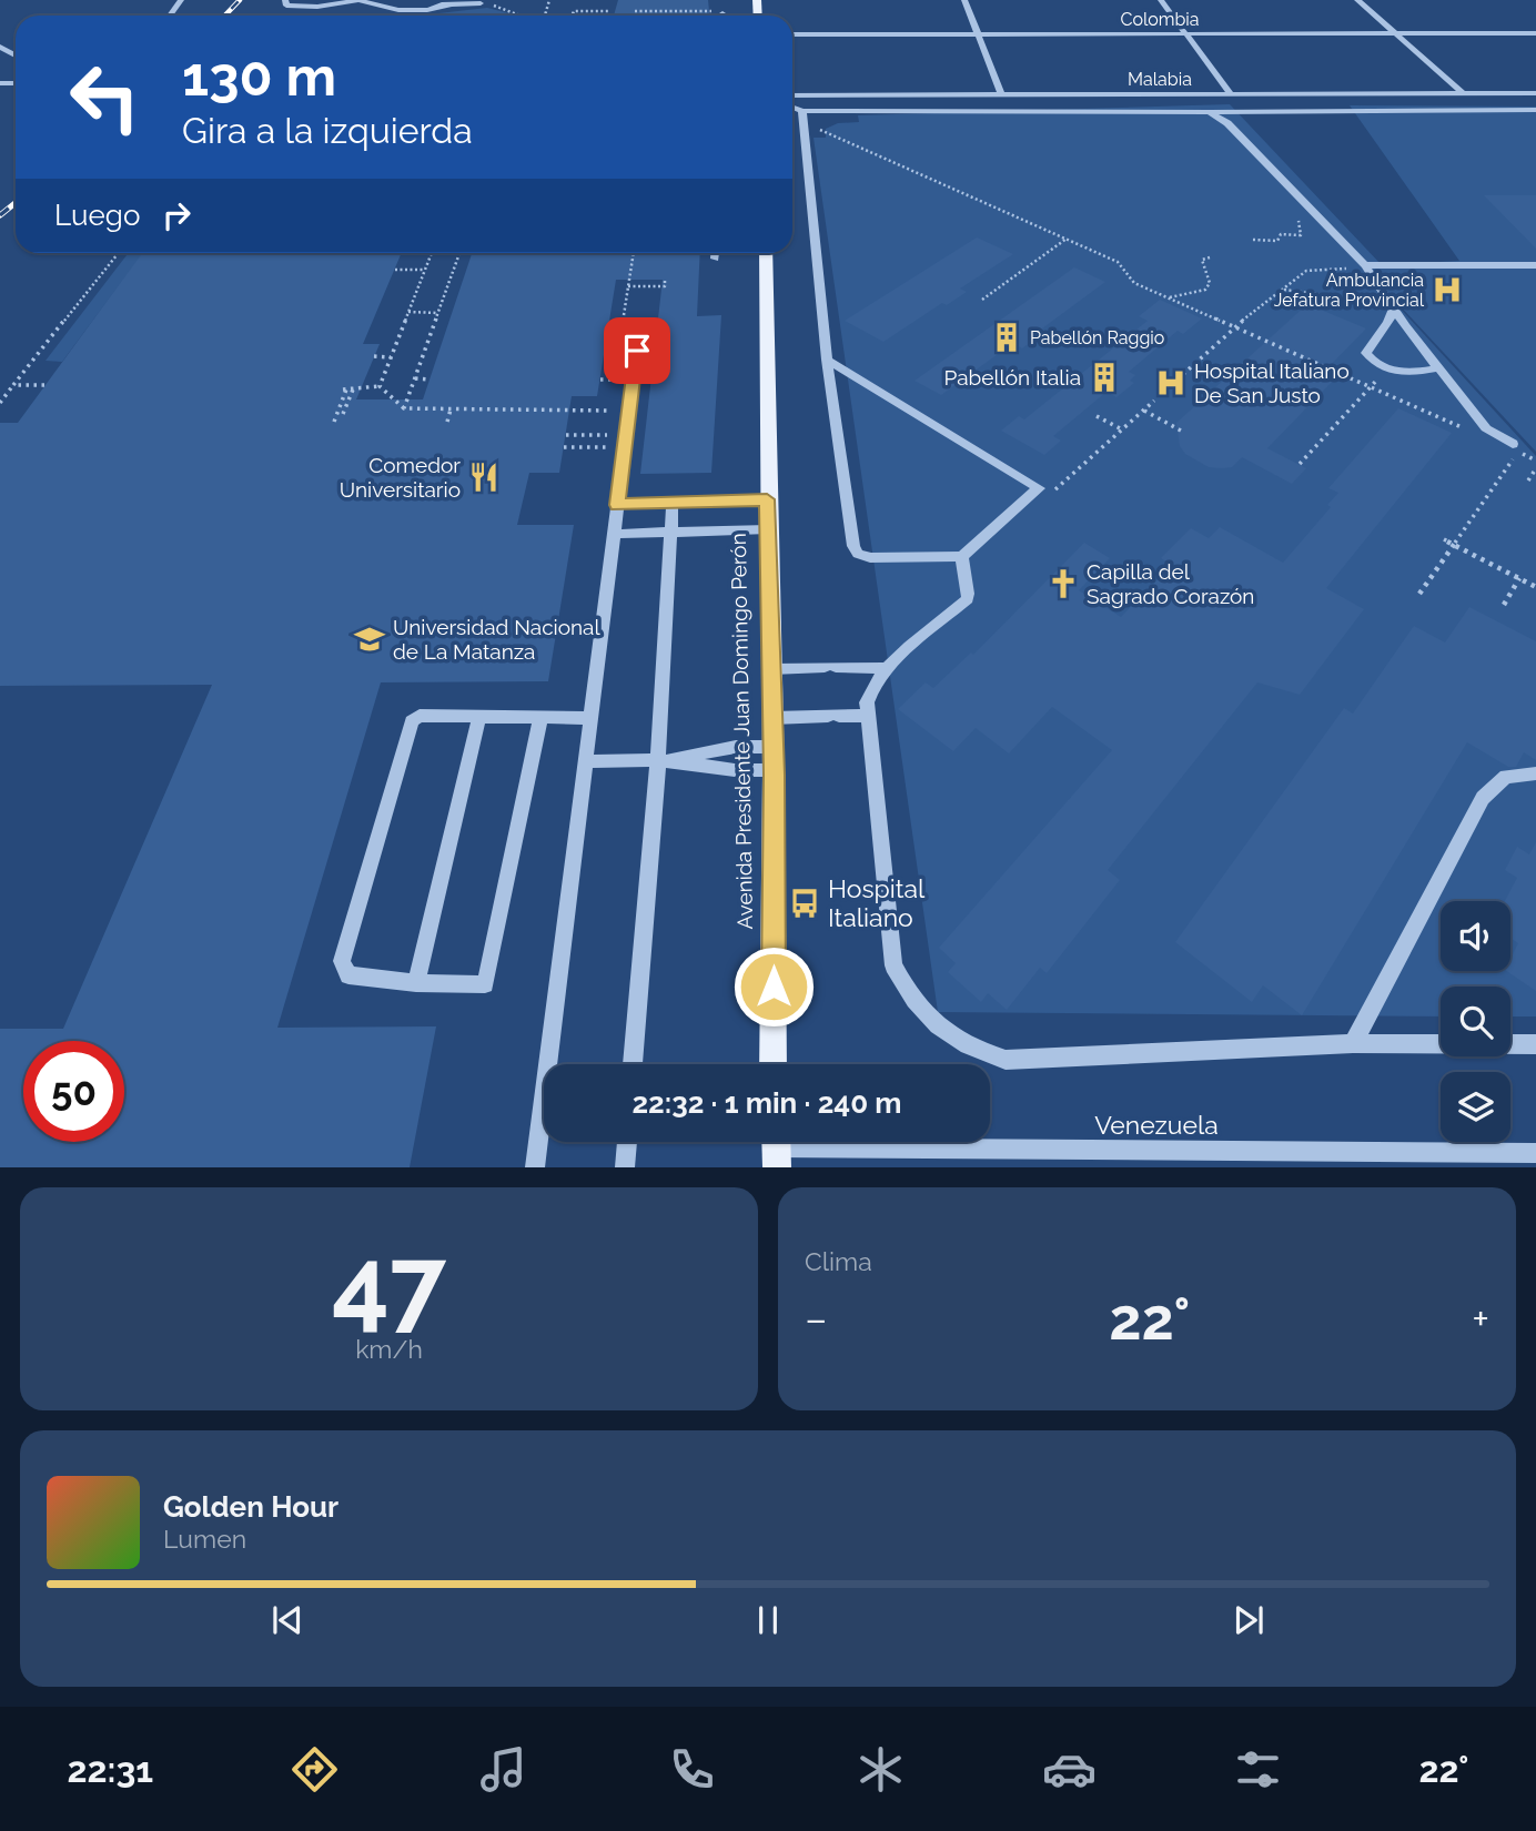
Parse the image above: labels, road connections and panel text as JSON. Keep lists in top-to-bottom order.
{
  "streets": {
    "main road": ["Avenida Presidente Juan Domingo Perón"],
    "street": ["Colombia", "Malabia", "Venezuela"]
  },
  "places": {
    "hospital": ["Ambulancia Jefatura Provincial", "Hospital Italiano De San Justo"],
    "building": ["Pabellón Raggio", "Pabellón Italia"],
    "restaurant": ["Comedor Universitario"],
    "church": ["Capilla del Sagrado Corazón"],
    "school or university": ["Universidad Nacional de La Matanza"],
    "bus stop": ["Hospital Italiano"]
  },
  "page": {
    "turn": ["130 m", "Gira a la izquierda"],
    "then": "Luego",
    "limit": "50",
    "trip": "22:32 · 1 min · 240 m",
    "tile": [
      ["47", "km/h"],
      "Clima"
    ],
    "heat": ["−", "22°", "+"],
    "song": ["Golden Hour", "Lumen"],
    "tabs": ["22:31", "22°"]
  }
}
